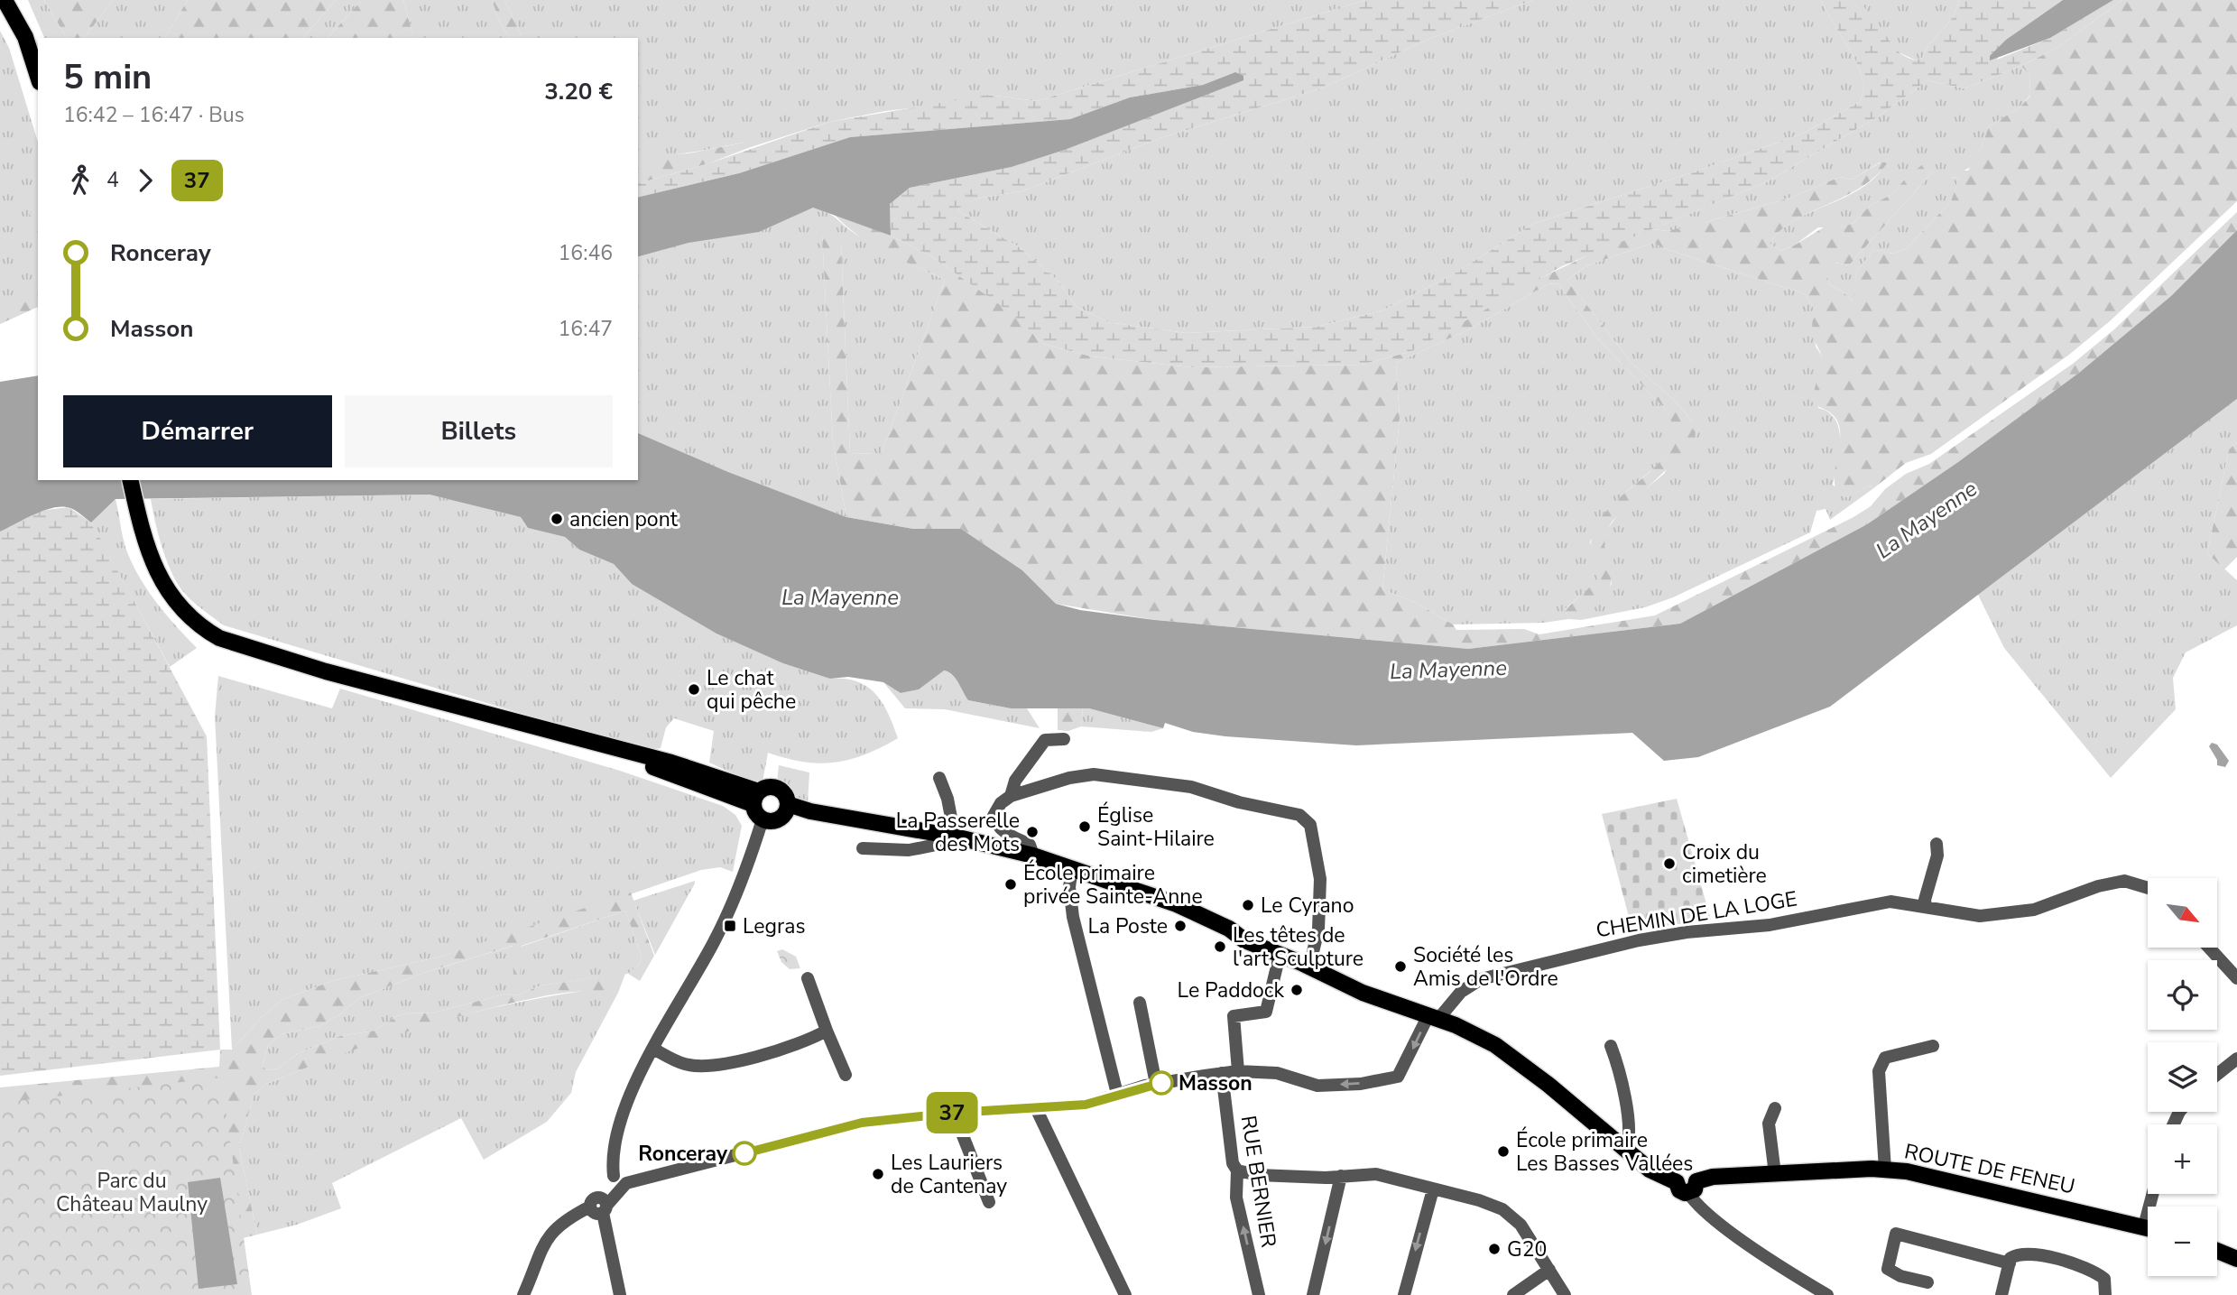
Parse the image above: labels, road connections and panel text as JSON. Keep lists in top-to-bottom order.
{
  "streets": {
    "main road": ["ROUTE DE FENEU"],
    "street": ["CHEMIN DE LA LOGE", "RUE BERNIER"]
  },
  "water": ["La Mayenne"],
  "parks": ["Parc du Château Maulny"],
  "places": {
    "other": [
      "ancien pont",
      "Le chat qui pêche",
      "Église Saint-Hilaire",
      "La Passerelle des Mots",
      "Croix du cimetière",
      "École primaire privée Sainte-Anne",
      "Le Cyrano",
      "La Poste",
      "Les têtes de l'art Sculpture",
      "Société les Amis de l'Ordre",
      "Le Paddock",
      "Masson",
      "École primaire Les Basses Vallées",
      "Ronceray",
      "Les Lauriers de Cantenay",
      "G20"
    ],
    "transit": ["Legras"]
  },
  "lines": ["bus line 37"],
  "north": "bottom right",
  "page": {
    "on_map": "37",
    "heading": ["5 min", "16:42 – 16:47 · Bus", "3.20 €"],
    "legs": ["4", "37"],
    "list": [
      {
        "name": "Ronceray",
        "value": "16:46"
      },
      {
        "name": "Masson",
        "value": "16:47"
      }
    ],
    "buttons": ["Démarrer", "Billets"],
    "map_buttons": ["+", "−"]
  }
}
